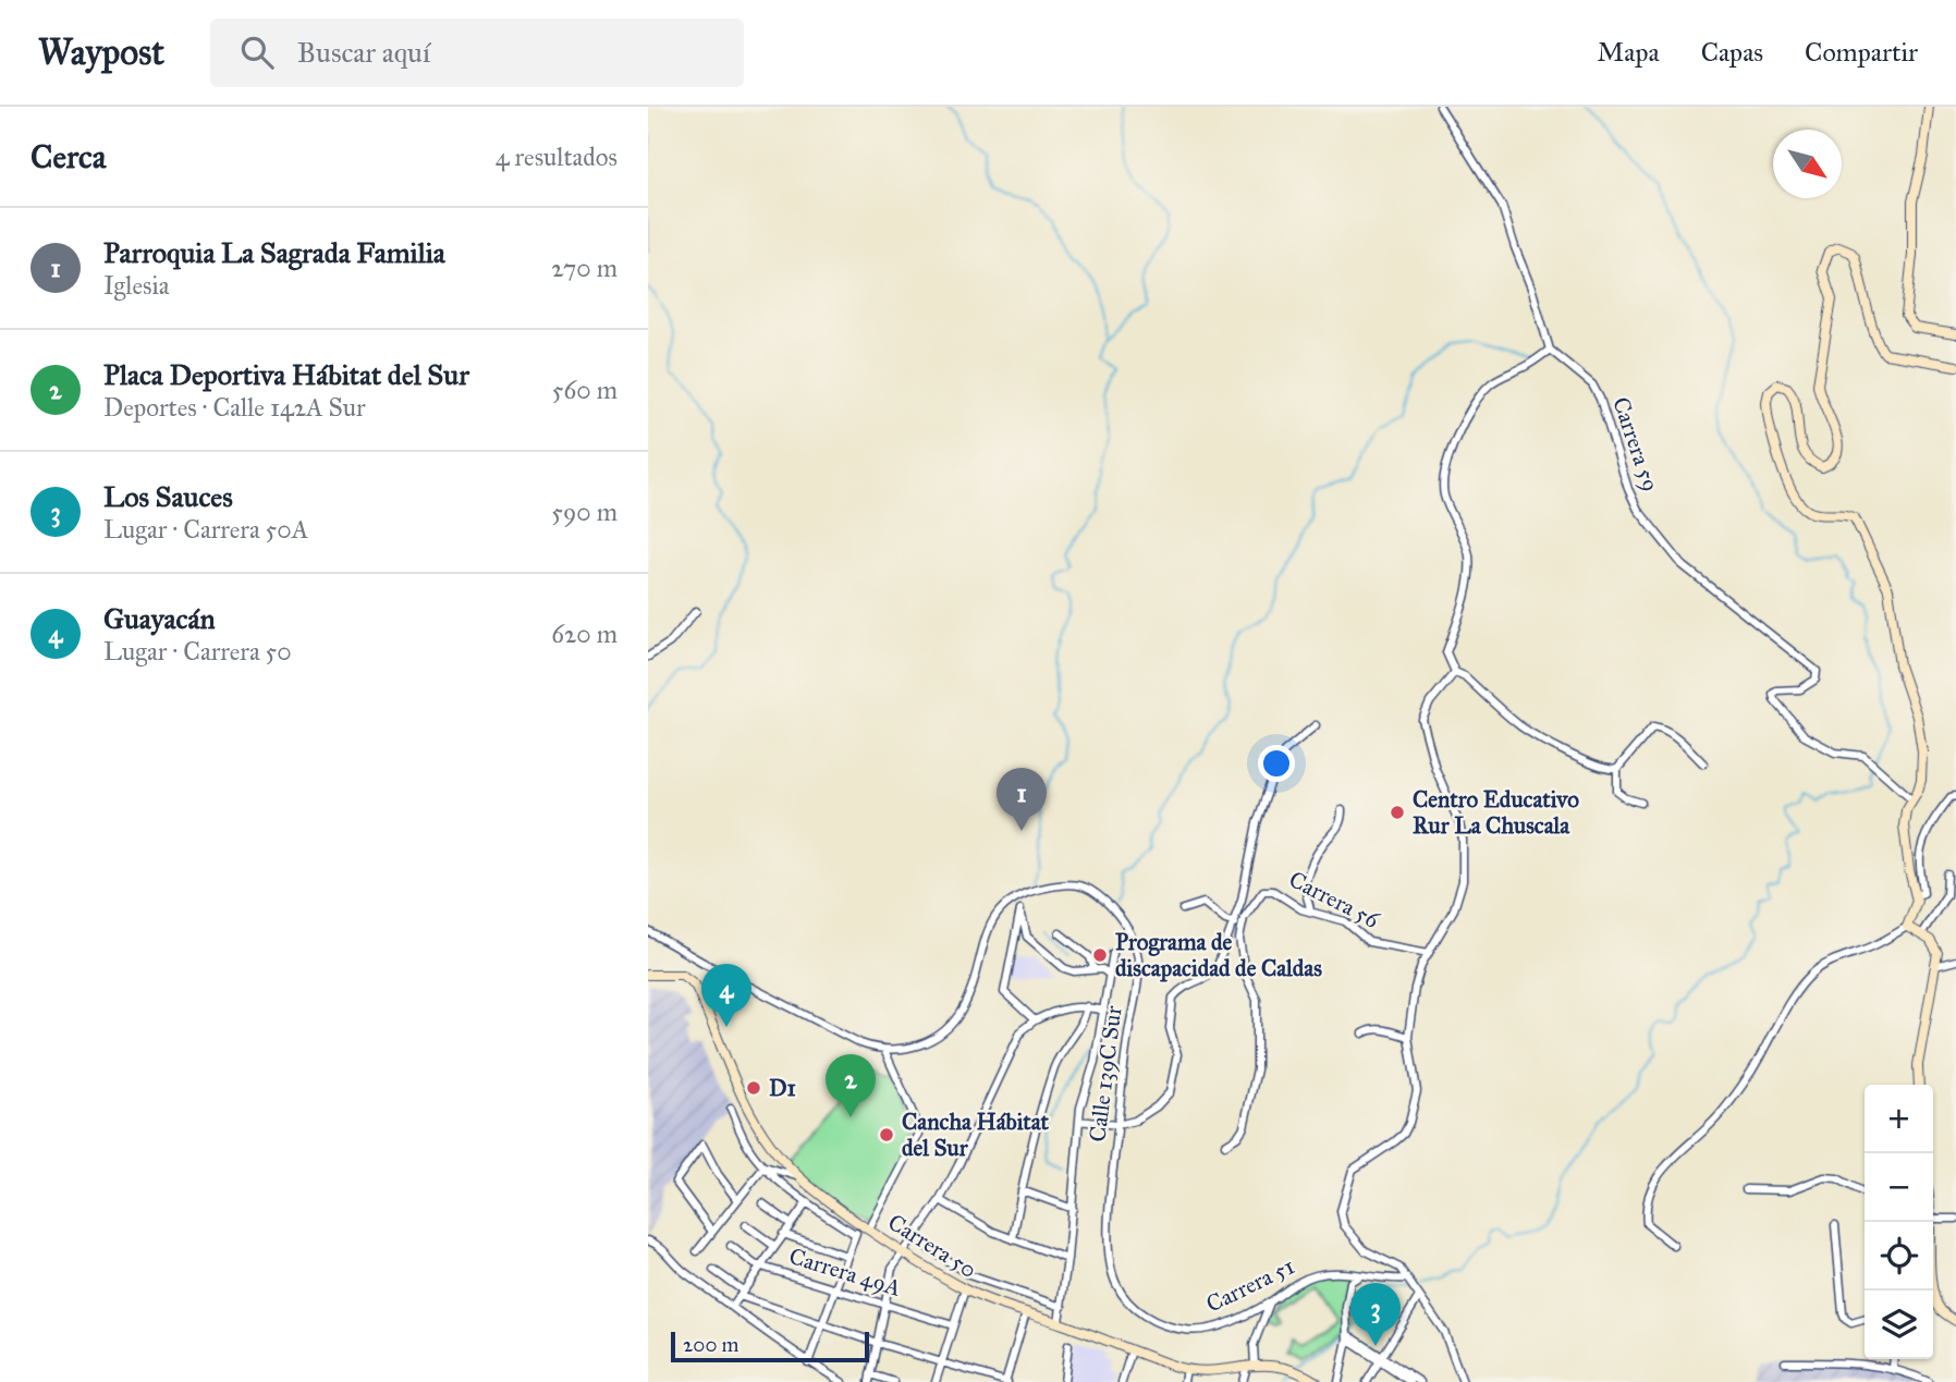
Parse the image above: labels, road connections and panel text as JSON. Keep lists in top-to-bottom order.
{
  "streets": {
    "street": [
      "Carrera 59",
      "Carrera 56",
      "Calle 139C Sur",
      "Carrera 50",
      "Carrera 49A",
      "Carrera 51"
    ]
  },
  "crossings": [
    ["Calle 139C Sur", "Carrera 51"]
  ],
  "places": [
    "Centro Educativo Rur La Chuscala",
    "Programa de discapacidad de Caldas",
    "D1",
    "Cancha Hábitat del Sur"
  ],
  "scale_bar": "200 m",
  "north": "bottom right",
  "page": {
    "header": "Waypost",
    "search": "Buscar aquí",
    "nav": ["Mapa", "Capas", "Compartir"],
    "heading": ["Cerca", "4 resultados"],
    "list": [
      {
        "mark": "1",
        "name": "Parroquia La Sagrada Familia",
        "note": "Iglesia",
        "value": "270 m"
      },
      {
        "mark": "2",
        "name": "Placa Deportiva Hábitat del Sur",
        "note": "Deportes · Calle 142A Sur",
        "value": "560 m"
      },
      {
        "mark": "3",
        "name": "Los Sauces",
        "note": "Lugar · Carrera 50A",
        "value": "590 m"
      },
      {
        "mark": "4",
        "name": "Guayacán",
        "note": "Lugar · Carrera 50",
        "value": "620 m"
      }
    ],
    "pins": [
      "1",
      "4",
      "2",
      "3"
    ],
    "map_buttons": ["+", "−"],
    "scale": "200 m"
  }
}
